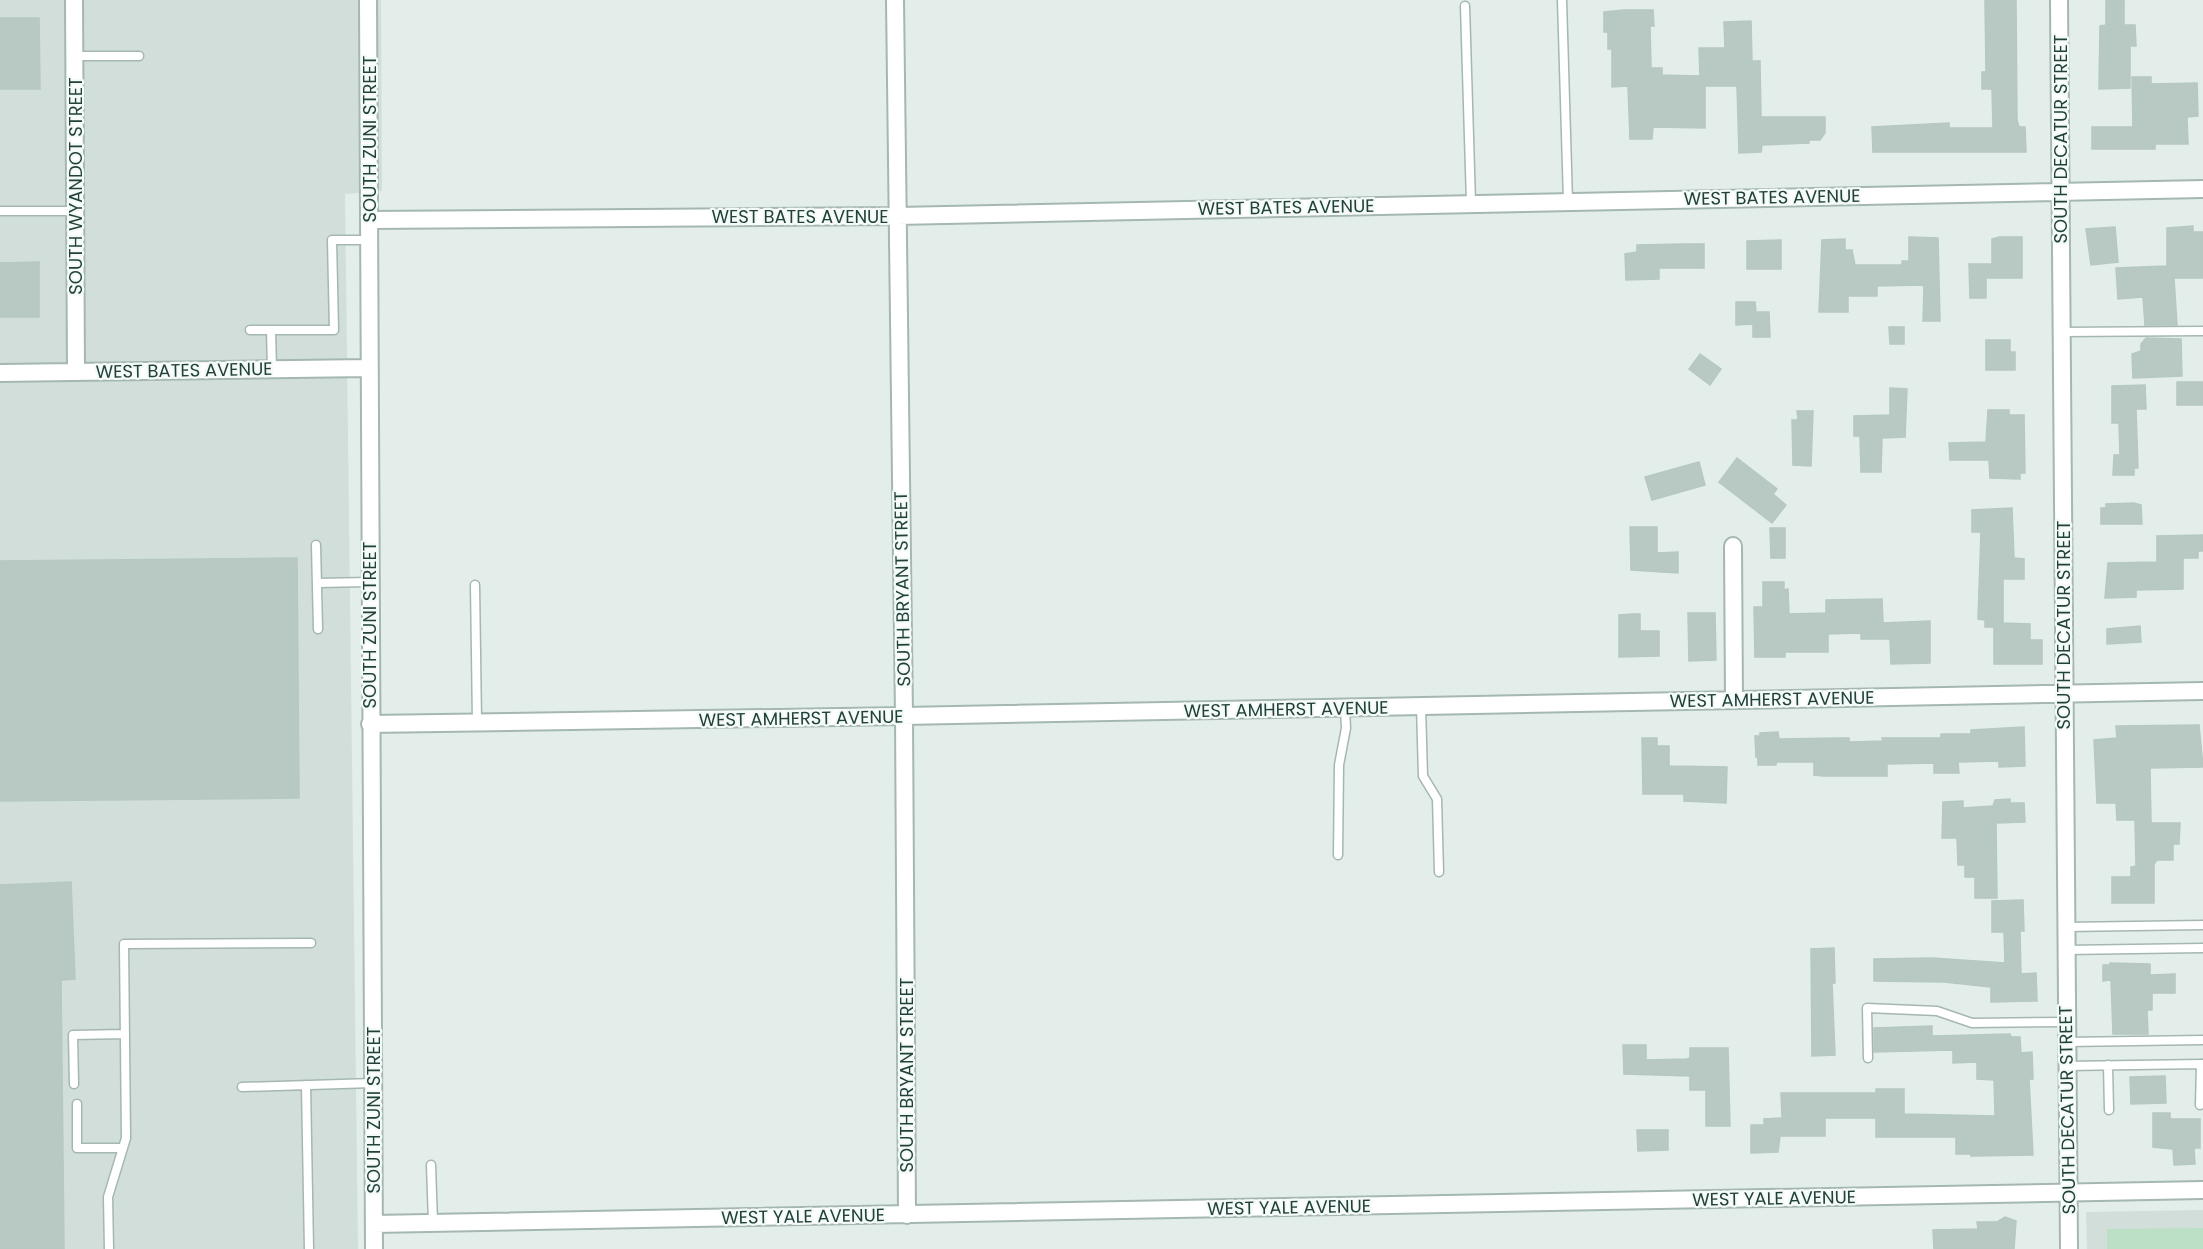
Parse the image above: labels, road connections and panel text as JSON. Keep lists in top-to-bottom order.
{
  "streets": {
    "street": [
      "SOUTH ZUNI STREET",
      "SOUTH DECATUR STREET",
      "SOUTH WYANDOT STREET",
      "WEST BATES AVENUE",
      "SOUTH BRYANT STREET",
      "WEST AMHERST AVENUE",
      "WEST YALE AVENUE"
    ]
  },
  "crossings": [
    ["SOUTH ZUNI STREET", "WEST BATES AVENUE"],
    ["SOUTH ZUNI STREET", "WEST AMHERST AVENUE"],
    ["SOUTH ZUNI STREET", "WEST YALE AVENUE"],
    ["SOUTH DECATUR STREET", "WEST BATES AVENUE"],
    ["SOUTH DECATUR STREET", "WEST AMHERST AVENUE"],
    ["SOUTH DECATUR STREET", "WEST YALE AVENUE"],
    ["SOUTH WYANDOT STREET", "WEST BATES AVENUE"],
    ["WEST BATES AVENUE", "SOUTH BRYANT STREET"],
    ["SOUTH BRYANT STREET", "WEST AMHERST AVENUE"],
    ["SOUTH BRYANT STREET", "WEST YALE AVENUE"]
  ]
}
